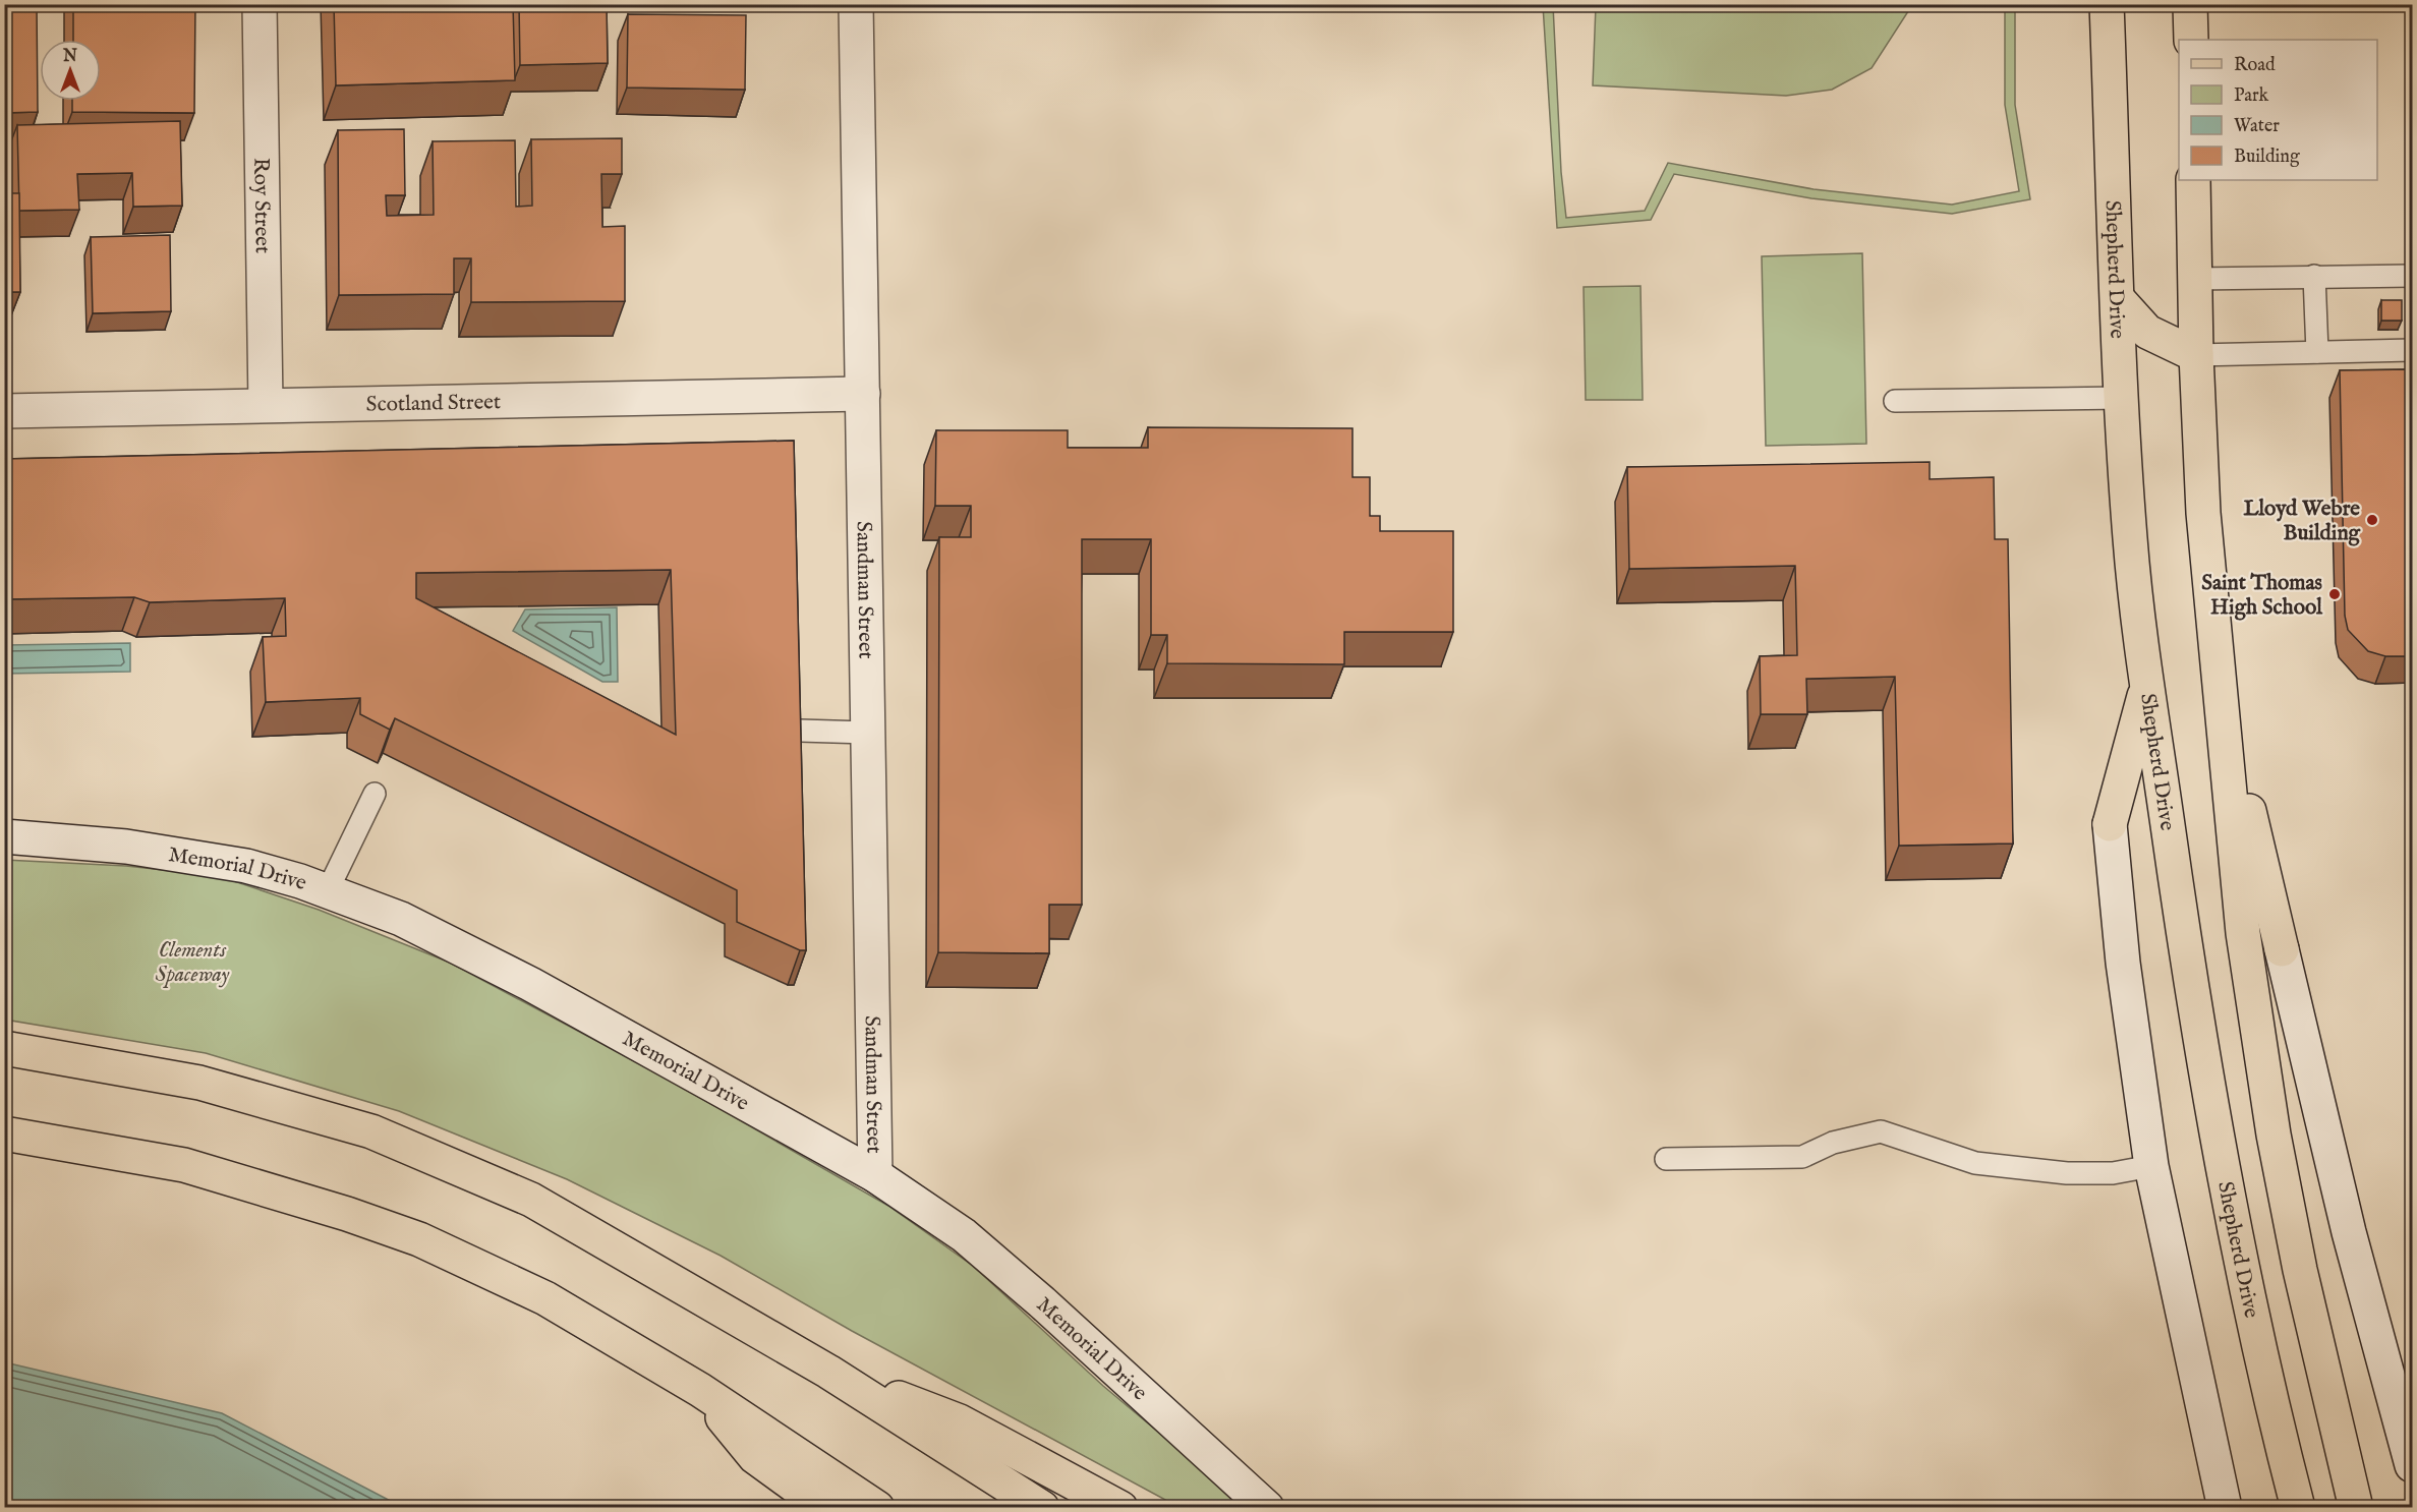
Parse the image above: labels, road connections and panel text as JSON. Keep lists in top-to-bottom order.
{
  "streets": {
    "main road": ["Shepherd Drive"],
    "street": [
      "Roy Street",
      "Scotland Street",
      "Sandman Street",
      "Memorial Drive"
    ]
  },
  "crossings": [
    ["Roy Street", "Scotland Street"],
    ["Scotland Street", "Sandman Street"],
    ["Sandman Street", "Memorial Drive"]
  ],
  "parks": ["Clements Spaceway"],
  "places": ["Lloyd Webre Building", "Saint Thomas High School"],
  "legend": [
    "Road",
    "Park",
    "Water",
    "Building"
  ],
  "north": "top"
}
